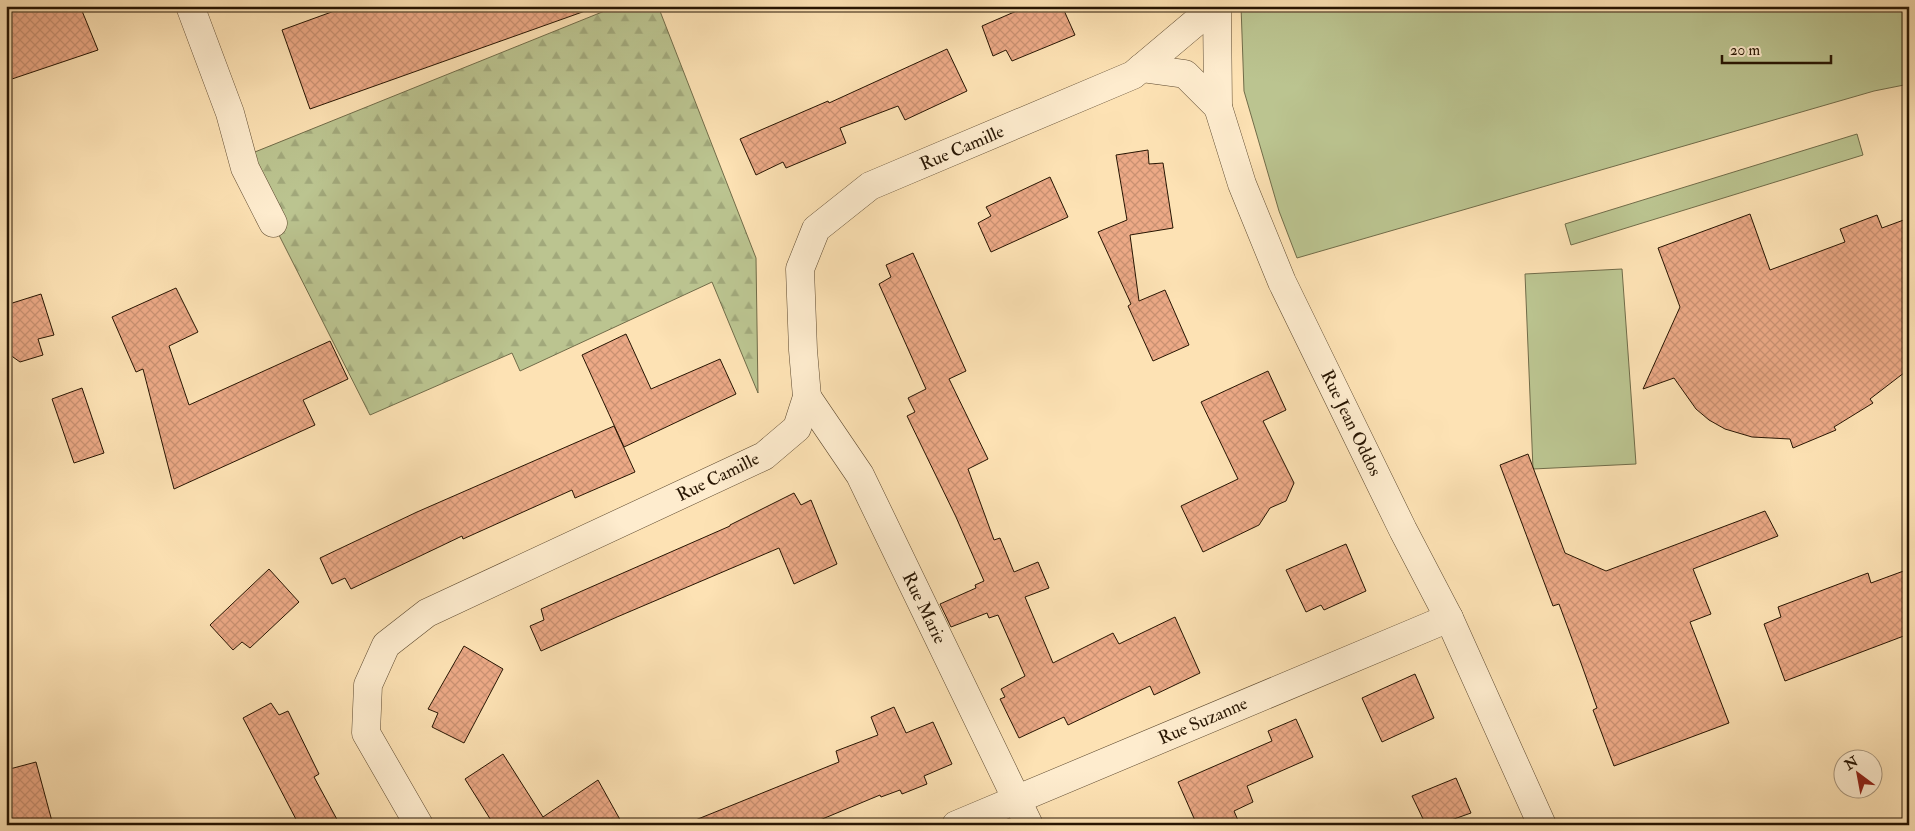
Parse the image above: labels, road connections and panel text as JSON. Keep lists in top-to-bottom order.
{
  "streets": {
    "street": [
      "Rue Camille",
      "Rue Jean Oddos",
      "Rue Marie",
      "Rue Suzanne"
    ]
  },
  "crossings": [
    ["Rue Camille", "Rue Jean Oddos"],
    ["Rue Camille", "Rue Marie"],
    ["Rue Jean Oddos", "Rue Suzanne"],
    ["Rue Marie", "Rue Suzanne"]
  ],
  "scale_bar": "20 m",
  "north": "top left"
}
